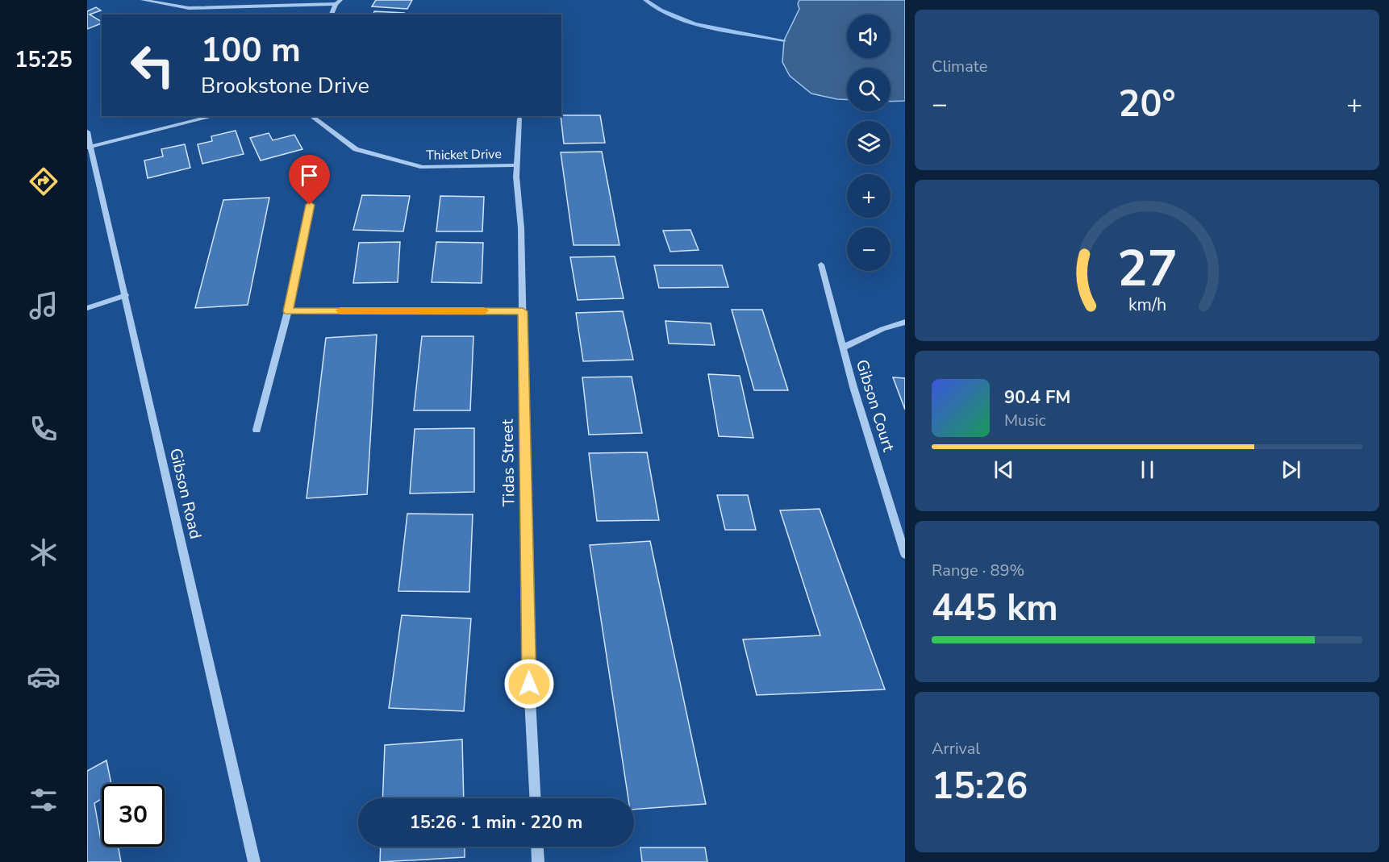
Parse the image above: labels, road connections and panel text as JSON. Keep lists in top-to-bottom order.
{
  "streets": {
    "street": [
      "Thicket Drive",
      "Gibson Court",
      "Tidas Street",
      "Gibson Road"
    ]
  },
  "crossings": [
    ["Thicket Drive", "Tidas Street"]
  ],
  "page": {
    "tabs": "15:25",
    "tile": [
      "Climate",
      ["Range · 89%", "445 km"],
      ["Arrival", "15:26"]
    ],
    "map_buttons": ["+", "−"],
    "turn": ["100 m", "Brookstone Drive"],
    "heat": ["−", "20°", "+"],
    "song": ["90.4 FM", "Music"],
    "limit": "30",
    "trip": "15:26 · 1 min · 220 m",
    "gauge": ["27", "km/h"]
  }
}
